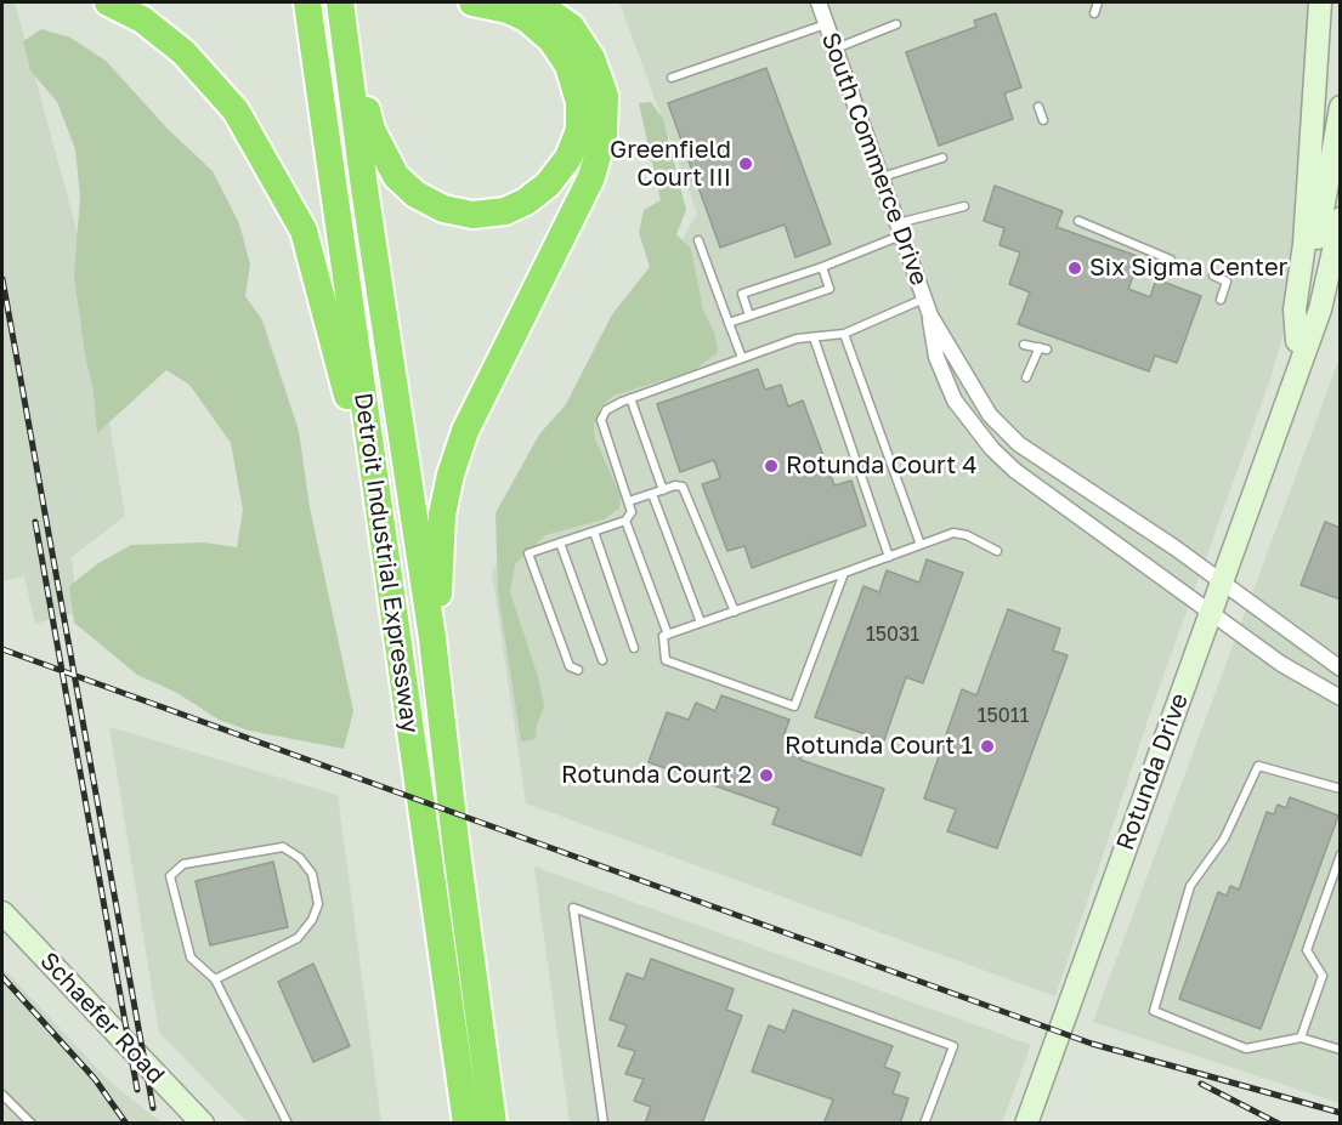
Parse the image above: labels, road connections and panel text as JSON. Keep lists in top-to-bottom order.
{
  "streets": {
    "highway": ["Detroit Industrial Expressway"],
    "main road": ["Rotunda Drive", "Schaefer Road"],
    "street": ["South Commerce Drive"]
  },
  "crossings": [
    ["South Commerce Drive", "Rotunda Drive"]
  ],
  "places": [
    "Greenfield Court III",
    "Six Sigma Center",
    "Rotunda Court 4",
    "Rotunda Court 1",
    "Rotunda Court 2"
  ],
  "house_numbers": ["15031", "15011"]
}
